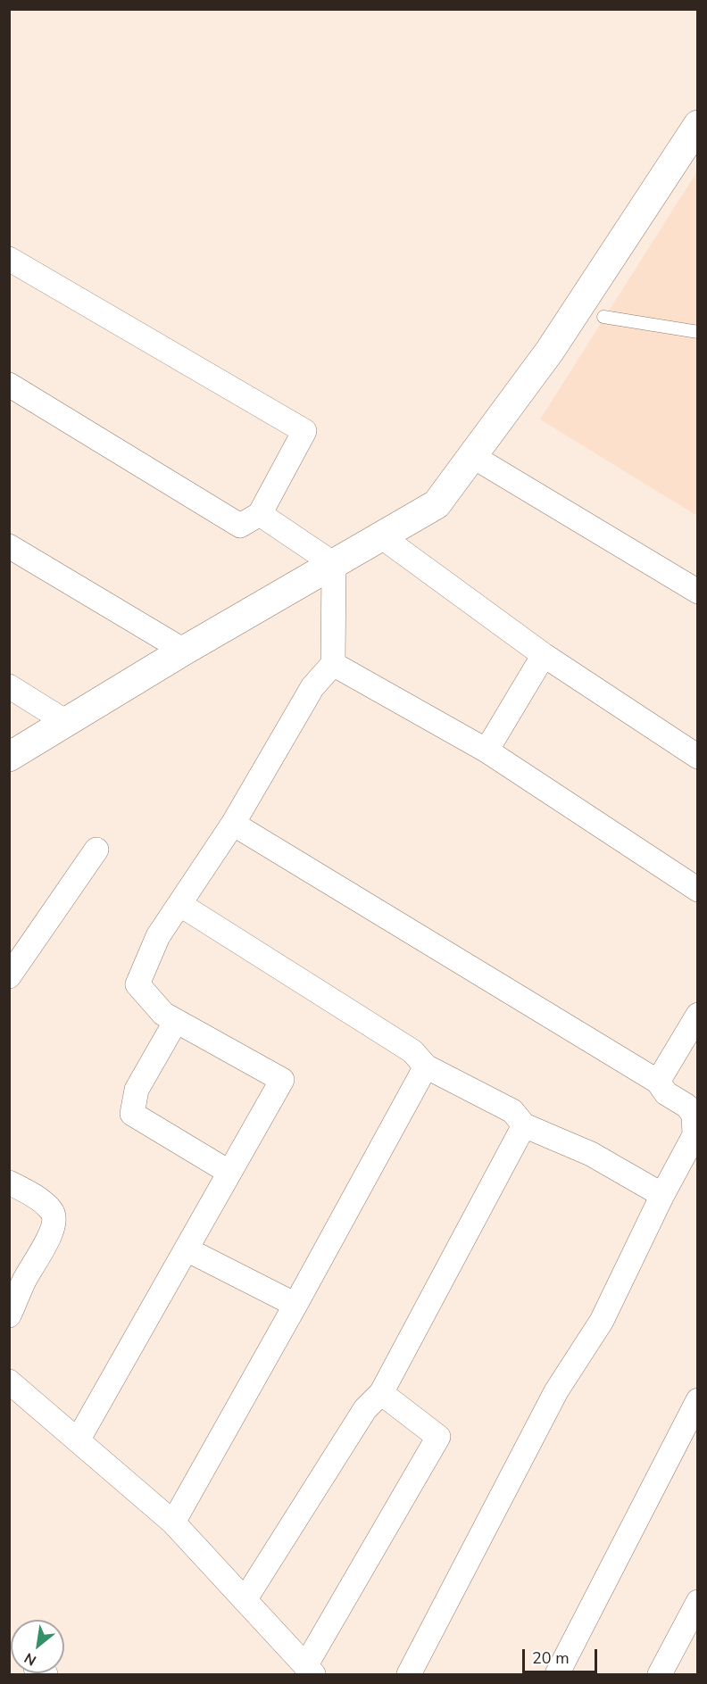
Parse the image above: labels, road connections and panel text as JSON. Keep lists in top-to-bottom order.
{
  "scale_bar": "20 m",
  "north": "bottom left"
}
